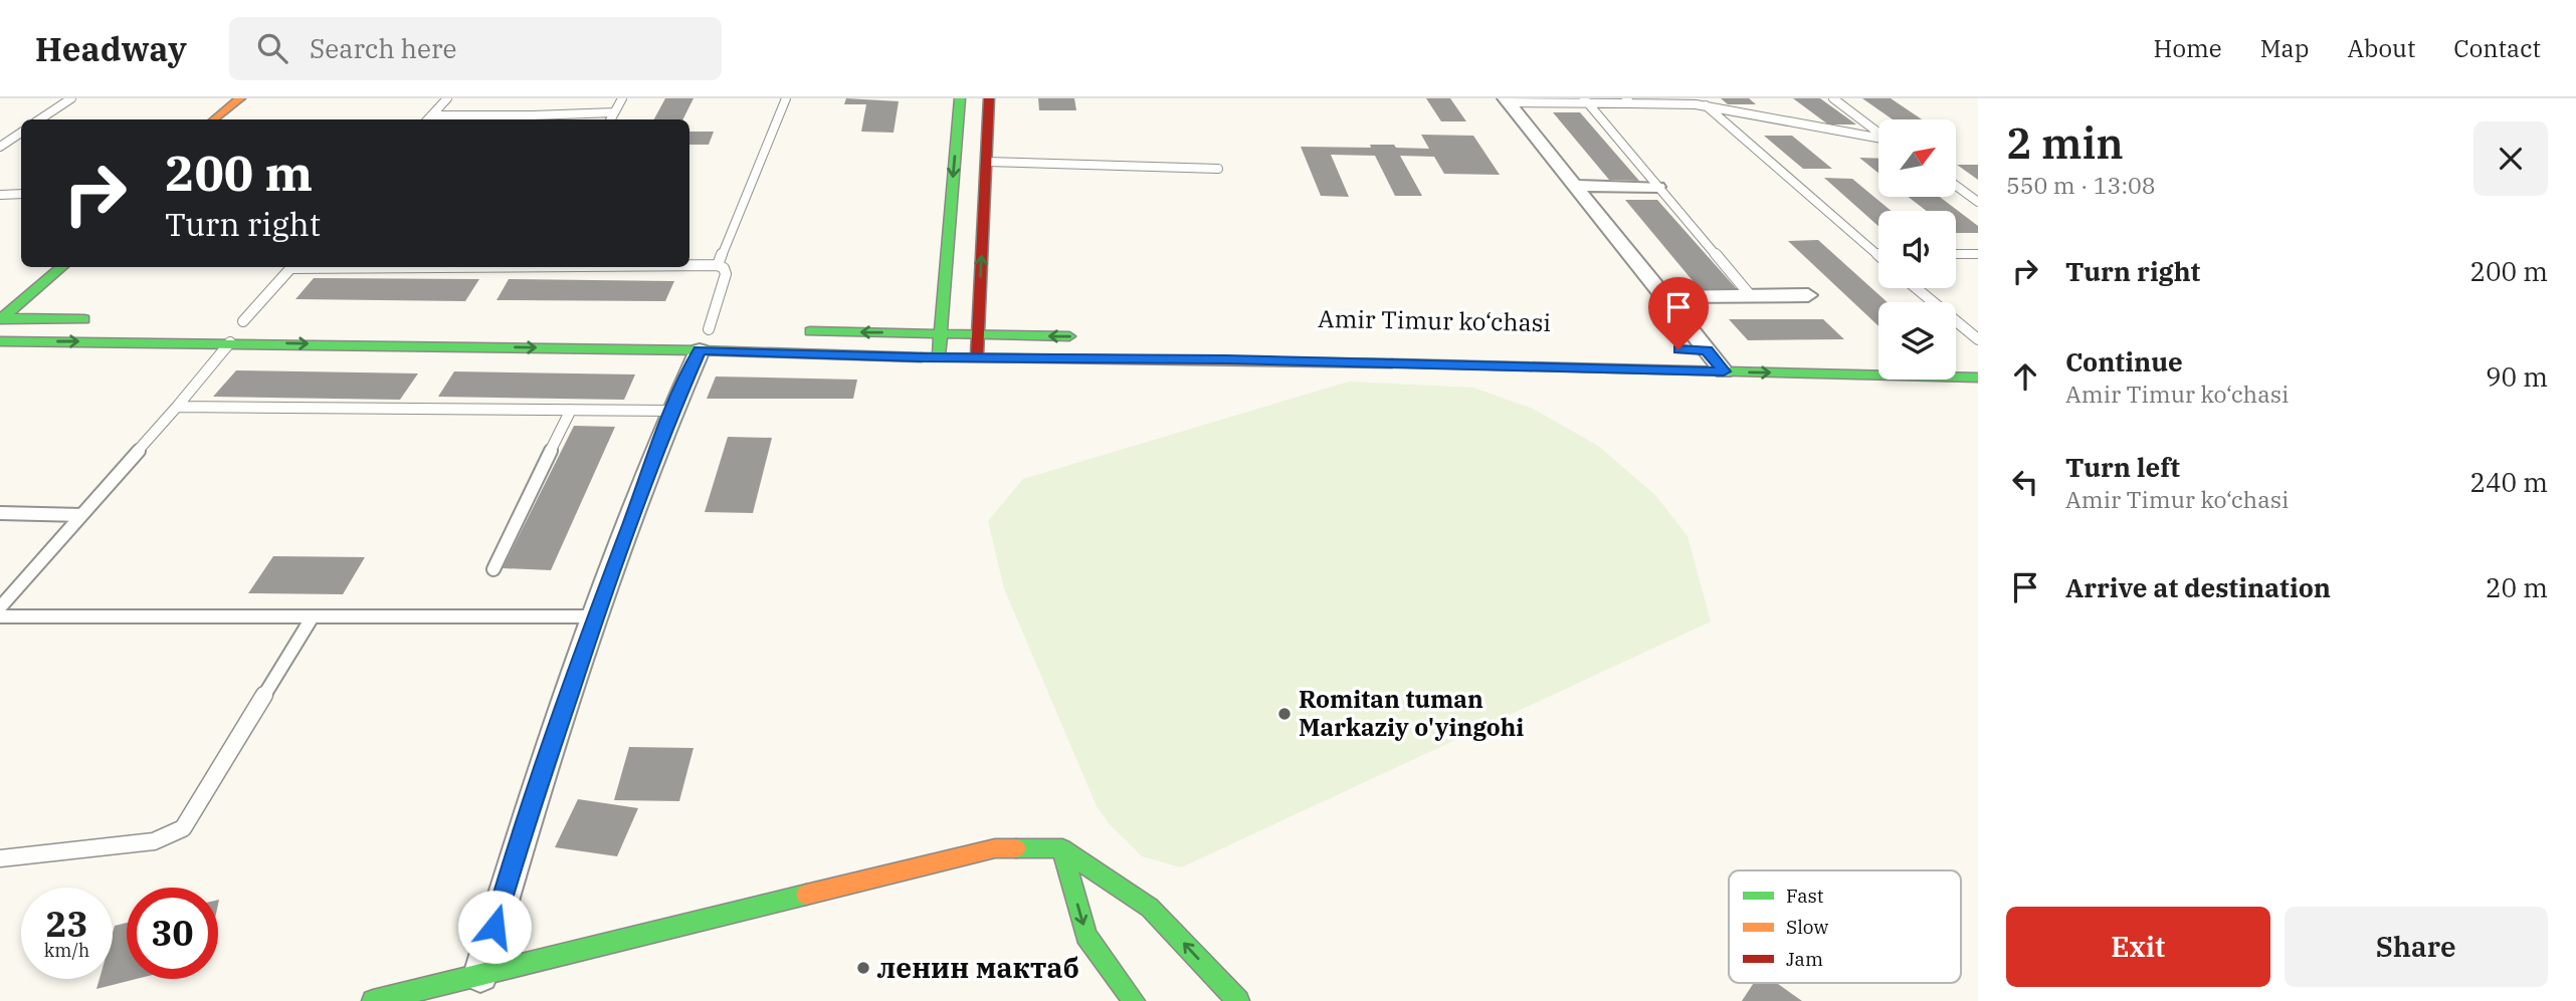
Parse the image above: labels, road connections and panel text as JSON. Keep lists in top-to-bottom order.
{
  "streets": {
    "street": ["Amir Timur ko‘chasi"]
  },
  "one_way": ["Amir Timur ko‘chasi"],
  "places": ["Romitan tuman Markaziy o'yingohi", "ленин мактаб"],
  "legend": ["Fast", "Slow", "Jam"],
  "north": "top right",
  "page": {
    "header": "Headway",
    "search": "Search here",
    "nav": [
      "Home",
      "Map",
      "About",
      "Contact"
    ],
    "heading": ["2 min", "550 m · 13:08"],
    "turn": ["200 m", "Turn right"],
    "list": [
      {
        "name": "Turn right",
        "value": "200 m"
      },
      {
        "name": "Continue",
        "note": "Amir Timur ko‘chasi",
        "value": "90 m"
      },
      {
        "name": "Turn left",
        "note": "Amir Timur ko‘chasi",
        "value": "240 m"
      },
      {
        "name": "Arrive at destination",
        "value": "20 m"
      }
    ],
    "speed": "23 km/h",
    "limit": "30",
    "buttons": ["Exit", "Share"]
  }
}
